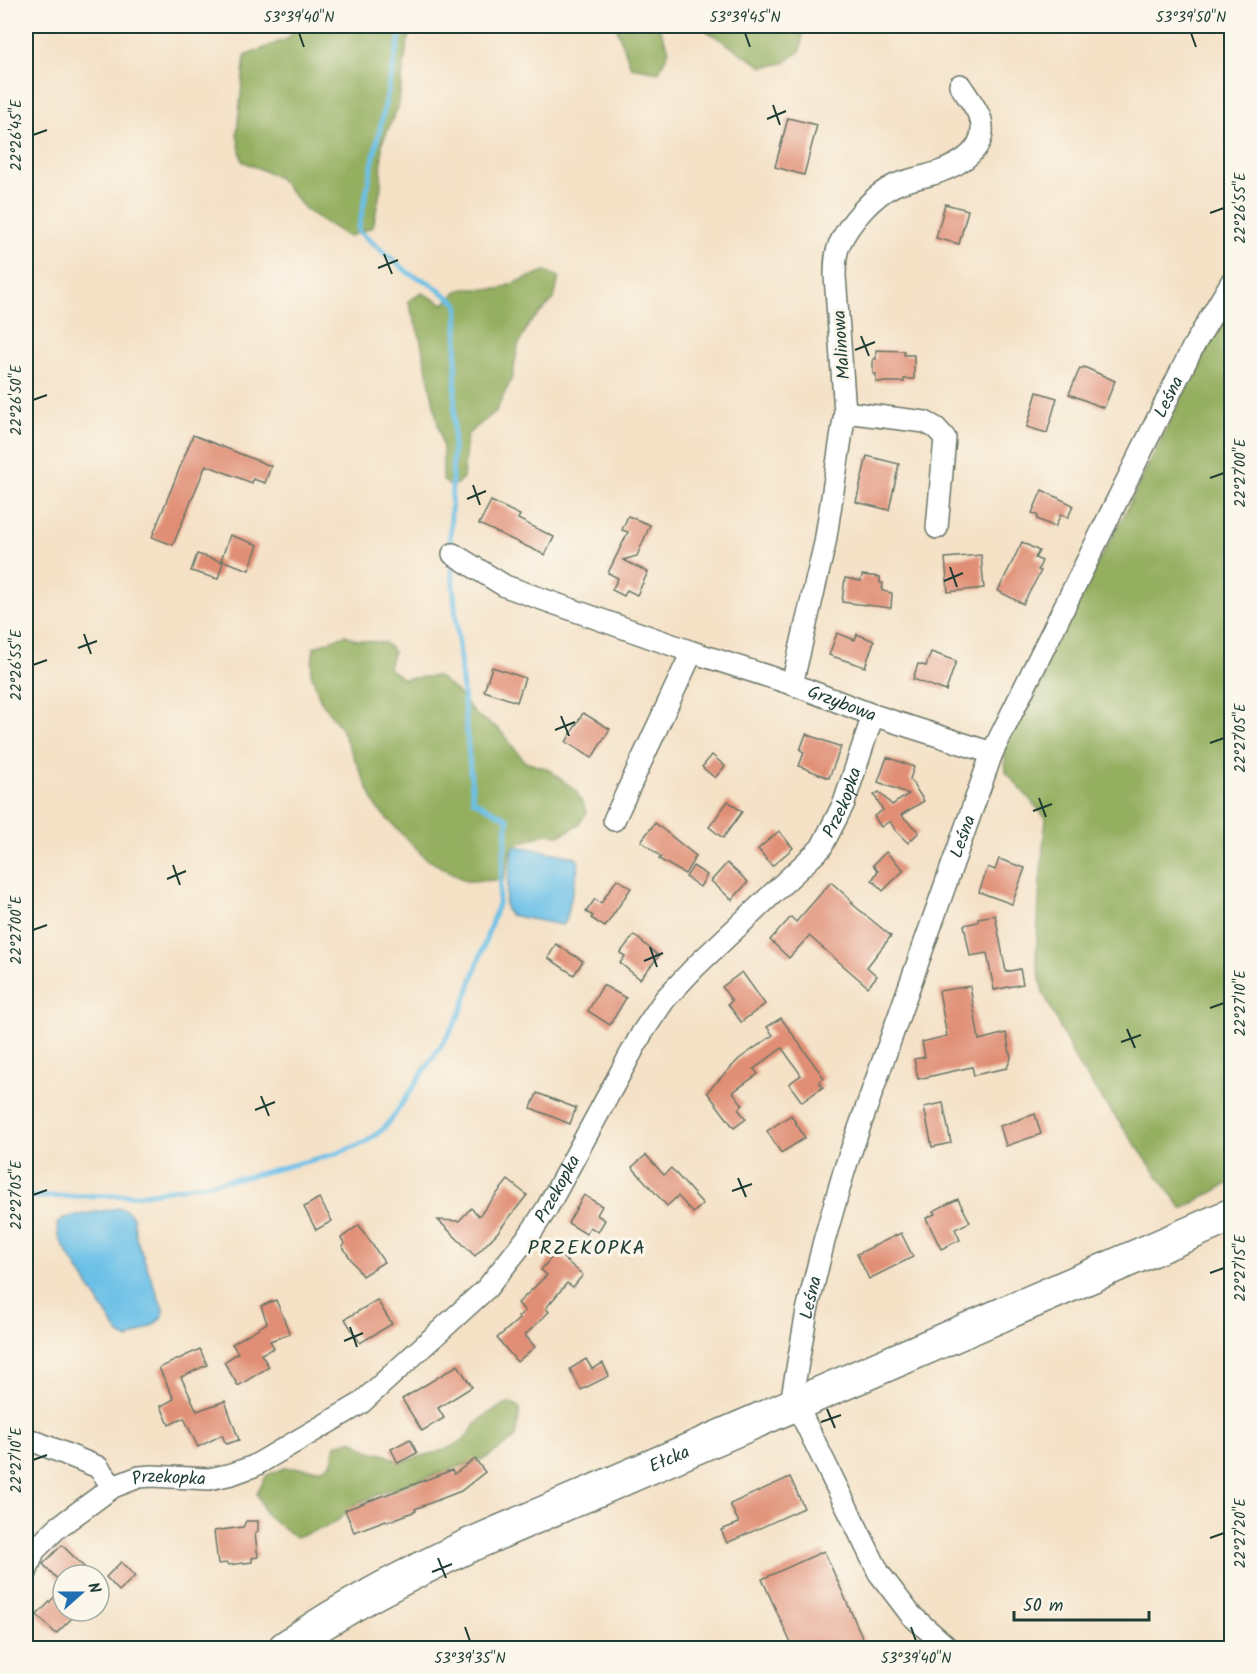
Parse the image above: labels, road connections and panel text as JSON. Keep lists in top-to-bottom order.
{
  "streets": {
    "main road": ["Ełcka"],
    "street": [
      "Malinowa",
      "Leśna",
      "Grzybowa",
      "Przekopka"
    ]
  },
  "crossings": [
    ["Malinowa", "Grzybowa"],
    ["Leśna", "Grzybowa"],
    ["Leśna", "Ełcka"],
    ["Grzybowa", "Przekopka"]
  ],
  "districts": ["PRZEKOPKA"],
  "scale_bar": "50 m",
  "north": "right",
  "coordinates": [
    "53°39'40\"N",
    "53°39'45\"N",
    "53°39'50\"N",
    "22°26'45\"E",
    "22°26'55\"E",
    "22°26'50\"E",
    "22°27'00\"E",
    "22°27'05\"E",
    "22°27'10\"E",
    "22°27'15\"E",
    "22°27'20\"E",
    "53°39'35\"N"
  ]
}
